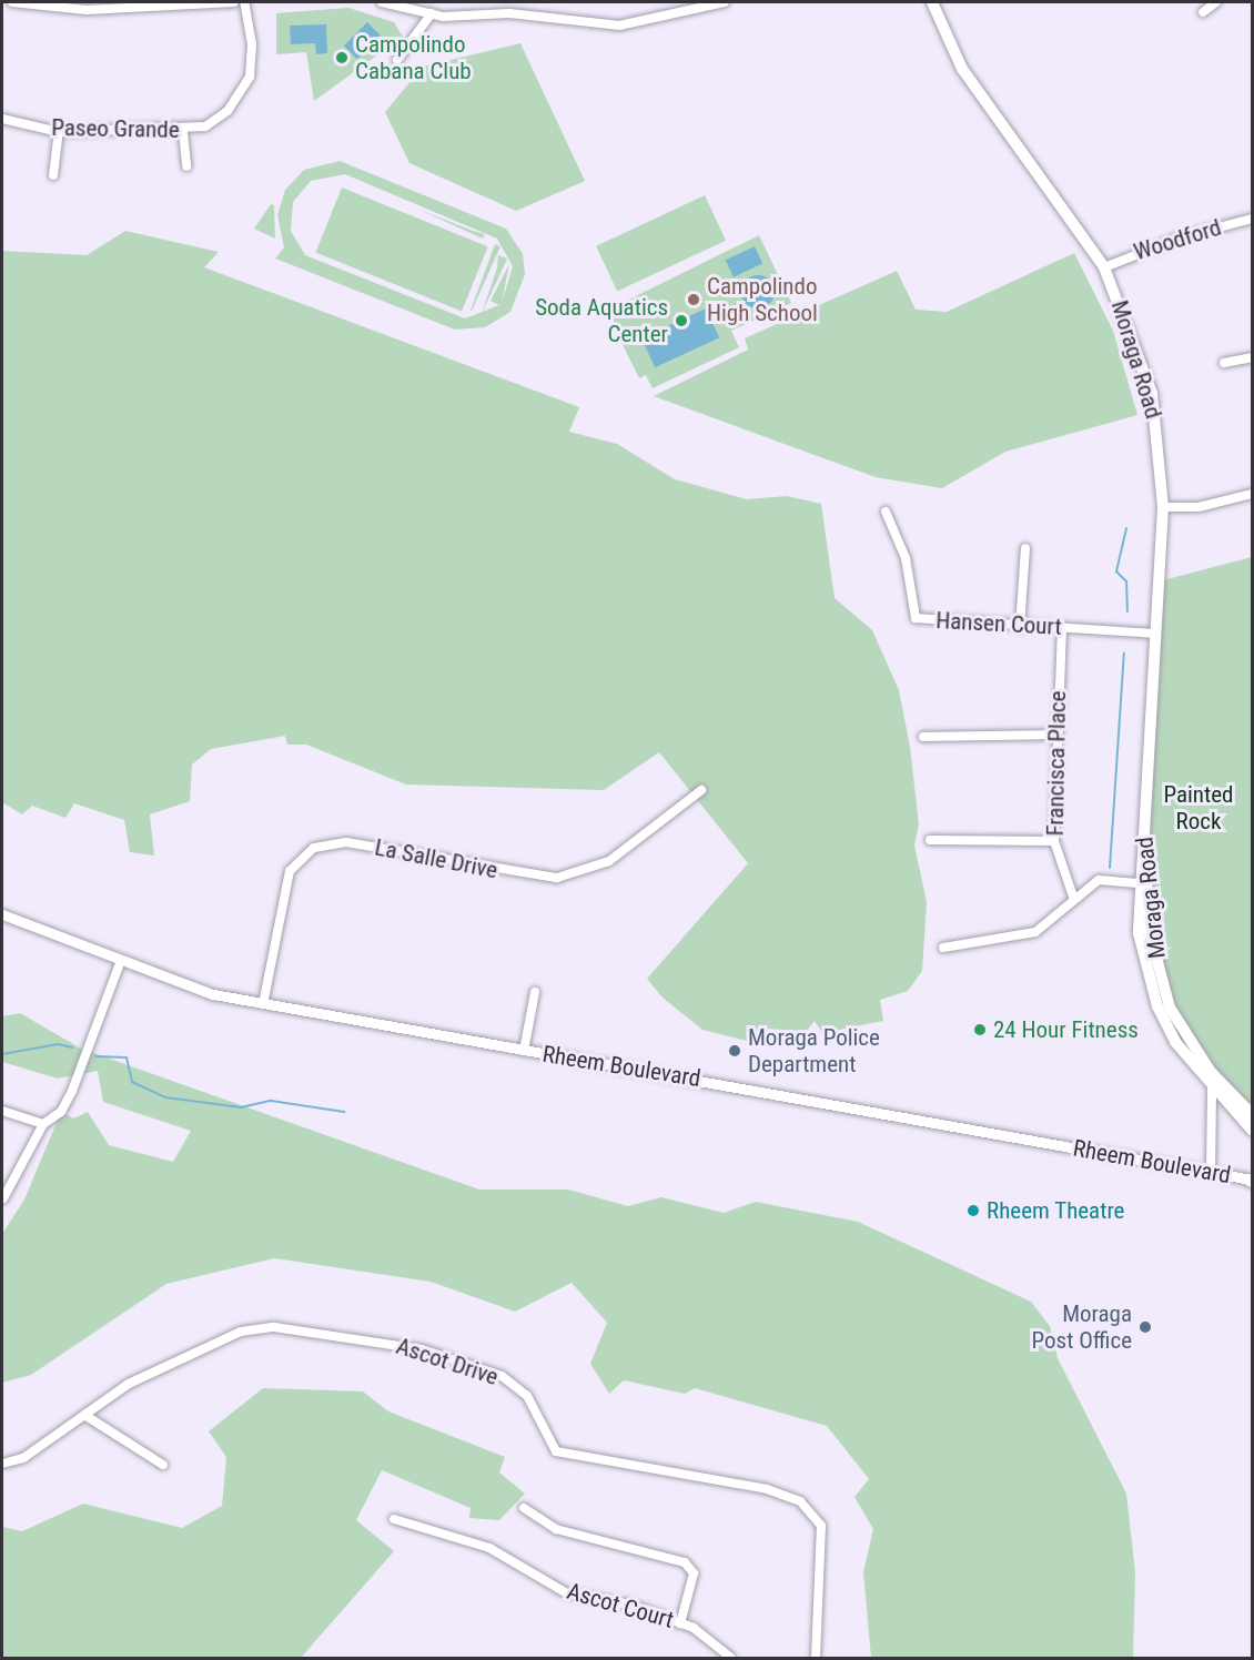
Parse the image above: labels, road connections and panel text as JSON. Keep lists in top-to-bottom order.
{
  "streets": {
    "main road": ["Moraga Road"],
    "street": [
      "Paseo Grande",
      "Woodford",
      "Hansen Court",
      "Francisca Place",
      "La Salle Drive",
      "Rheem Boulevard",
      "Ascot Drive",
      "Ascot Court"
    ]
  },
  "crossings": [
    ["Woodford", "Moraga Road"],
    ["Moraga Road", "Hansen Court"],
    ["Hansen Court", "Francisca Place"],
    ["La Salle Drive", "Rheem Boulevard"]
  ],
  "parks": ["Painted Rock"],
  "places": [
    "Campolindo Cabana Club",
    "Campolindo High School",
    "Soda Aquatics Center",
    "24 Hour Fitness",
    "Moraga Police Department",
    "Rheem Theatre",
    "Moraga Post Office"
  ]
}
